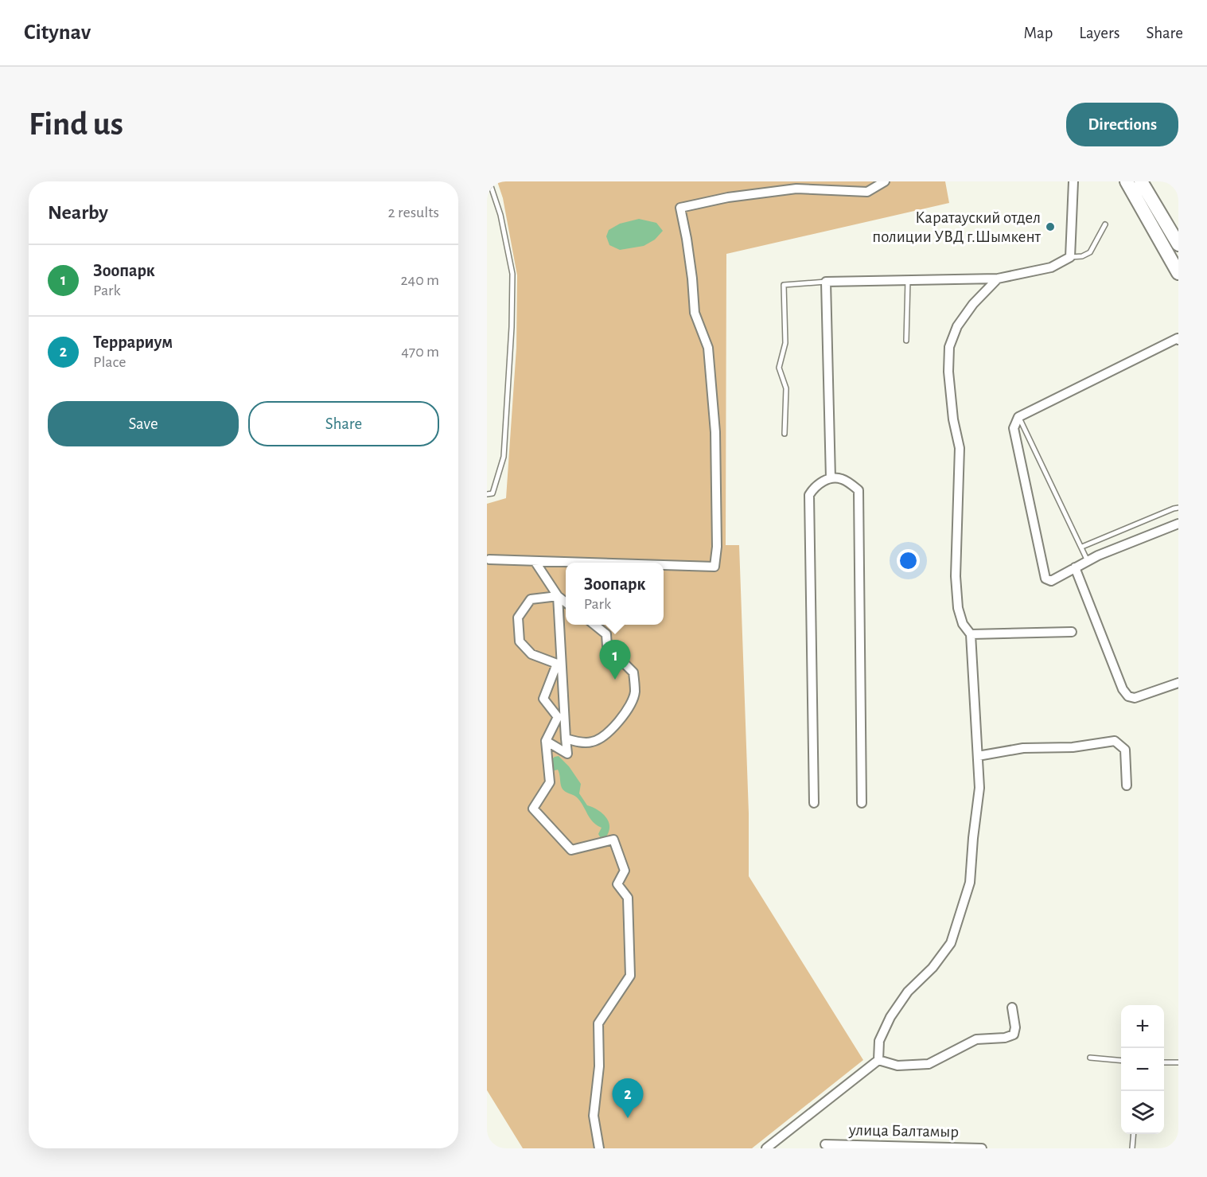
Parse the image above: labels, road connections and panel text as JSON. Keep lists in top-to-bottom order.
{
  "streets": {
    "street": ["улица Балтамыр"]
  },
  "places": ["Каратауский отдел полиции УВД г.Шымкент"],
  "page": {
    "header": "Citynav",
    "nav": ["Map", "Layers", "Share"],
    "buttons": [
      "Directions",
      ["Save", "Share"]
    ],
    "title": "Find us",
    "heading": ["Nearby", "2 results"],
    "list": [
      {
        "mark": "1",
        "name": "Зоопарк",
        "note": "Park",
        "value": "240 m"
      },
      {
        "mark": "2",
        "name": "Террариум",
        "note": "Place",
        "value": "470 m"
      }
    ],
    "popup": ["Зоопарк", "Park"],
    "pins": ["1", "2"],
    "map_buttons": ["+", "−"]
  }
}
